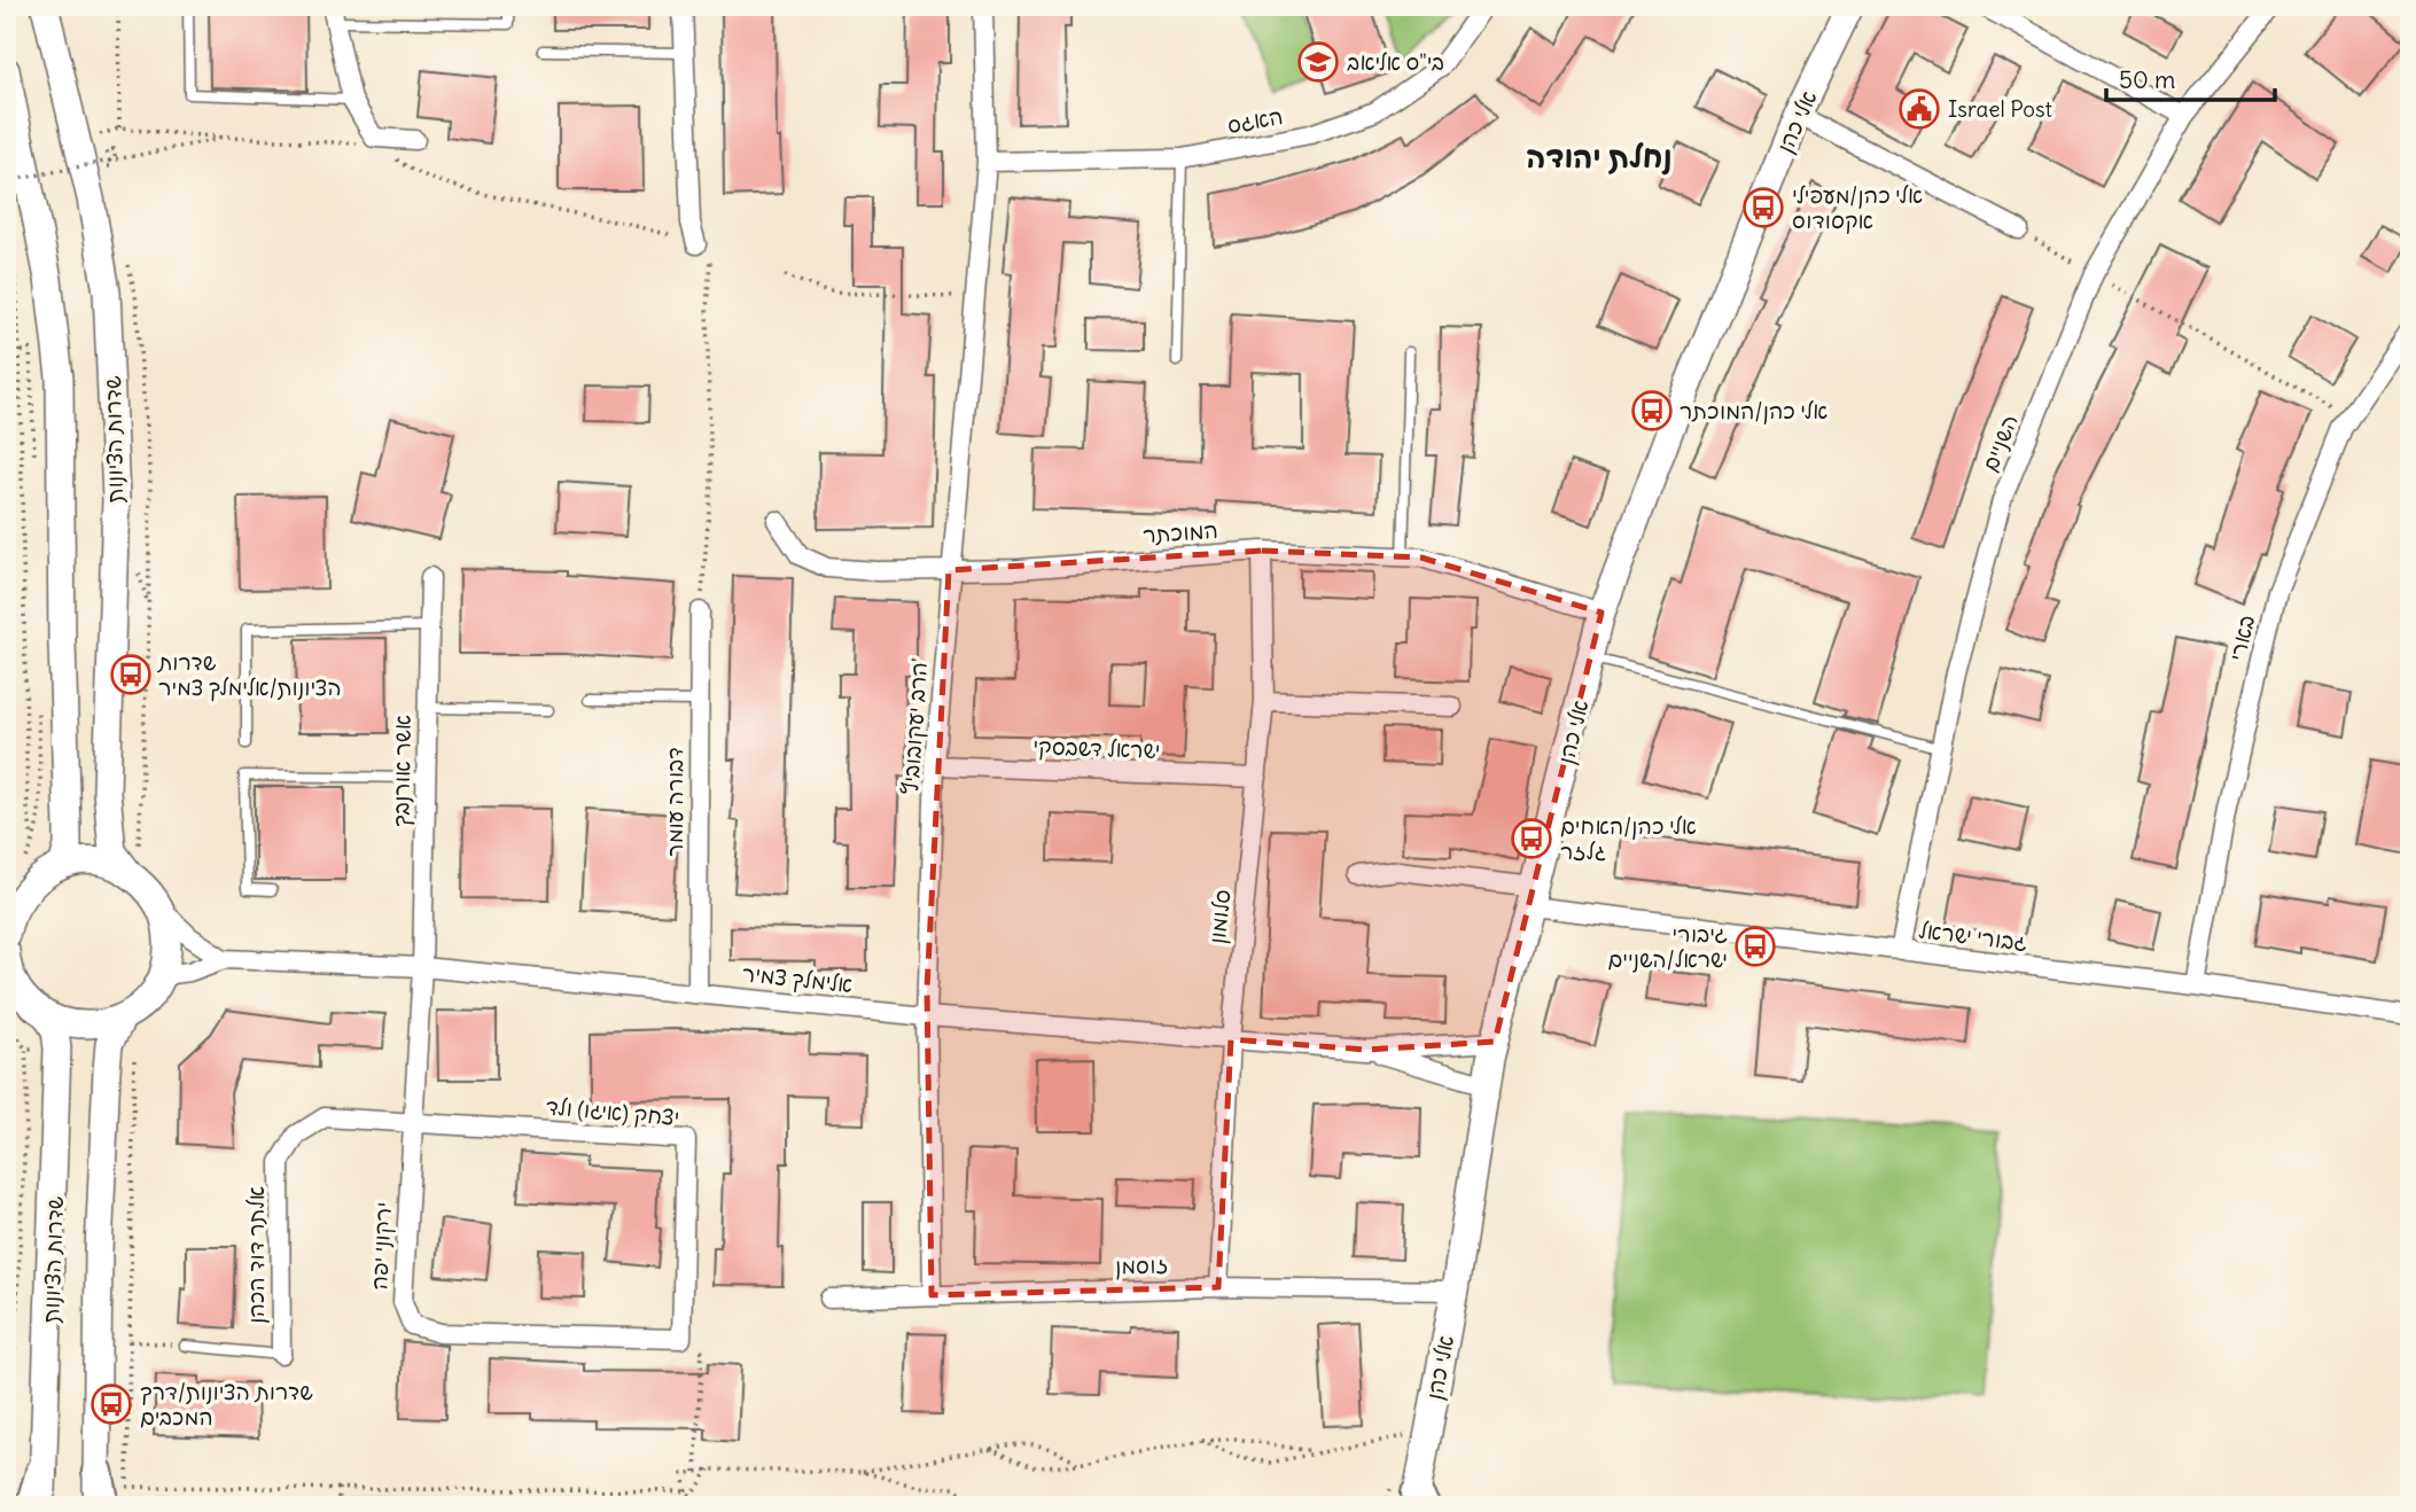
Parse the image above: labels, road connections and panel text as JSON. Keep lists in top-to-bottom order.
{
  "streets": {
    "street": [
      "האגס",
      "אלי כהן",
      "שדרות הציונות",
      "השניים",
      "המוכתר",
      "בארי",
      "הרב יעקובוביץ'",
      "ישראל דשבסקי",
      "אשר אורנבך",
      "דבורה עומר",
      "סלומון",
      "גבורי ישראל",
      "אלימלך צמיר",
      "יצחק (איגו) ולד",
      "ירקוני יפה",
      "אלתר דוד הכהן",
      "זוסמן"
    ]
  },
  "crossings": [
    ["האגס", "הרב יעקובוביץ'"],
    ["אלי כהן", "המוכתר"],
    ["אלי כהן", "גבורי ישראל"],
    ["אלי כהן", "אלימלך צמיר"],
    ["אלי כהן", "זוסמן"],
    ["השניים", "גבורי ישראל"],
    ["המוכתר", "הרב יעקובוביץ'"],
    ["המוכתר", "סלומון"],
    ["בארי", "גבורי ישראל"],
    ["הרב יעקובוביץ'", "ישראל דשבסקי"],
    ["הרב יעקובוביץ'", "אלימלך צמיר"],
    ["הרב יעקובוביץ'", "זוסמן"],
    ["ישראל דשבסקי", "סלומון"],
    ["אשר אורנבך", "אלימלך צמיר"],
    ["אשר אורנבך", "ירקוני יפה"],
    ["דבורה עומר", "אלימלך צמיר"],
    ["סלומון", "אלימלך צמיר"],
    ["סלומון", "זוסמן"],
    ["אלימלך צמיר", "ירקוני יפה"],
    ["יצחק (איגו) ולד", "ירקוני יפה"],
    ["יצחק (איגו) ולד", "אלתר דוד הכהן"],
    ["ירקוני יפה", "אלתר דוד הכהן"]
  ],
  "districts": ["נחלת יהודה"],
  "places": {
    "school or university": ["בי\"ס אליאב"],
    "public building": ["Israel Post"],
    "bus stop": [
      "אלי כהן/מעפילי אקסודוס",
      "אלי כהן/המוכתר",
      "שדרות הציונות/אלימלך צמיר",
      "אלי כהן/האחים גלזר",
      "גיבורי ישראל/השניים",
      "שדרות הציונות/דרך המכבים"
    ]
  },
  "scale_bar": "50 m"
}
